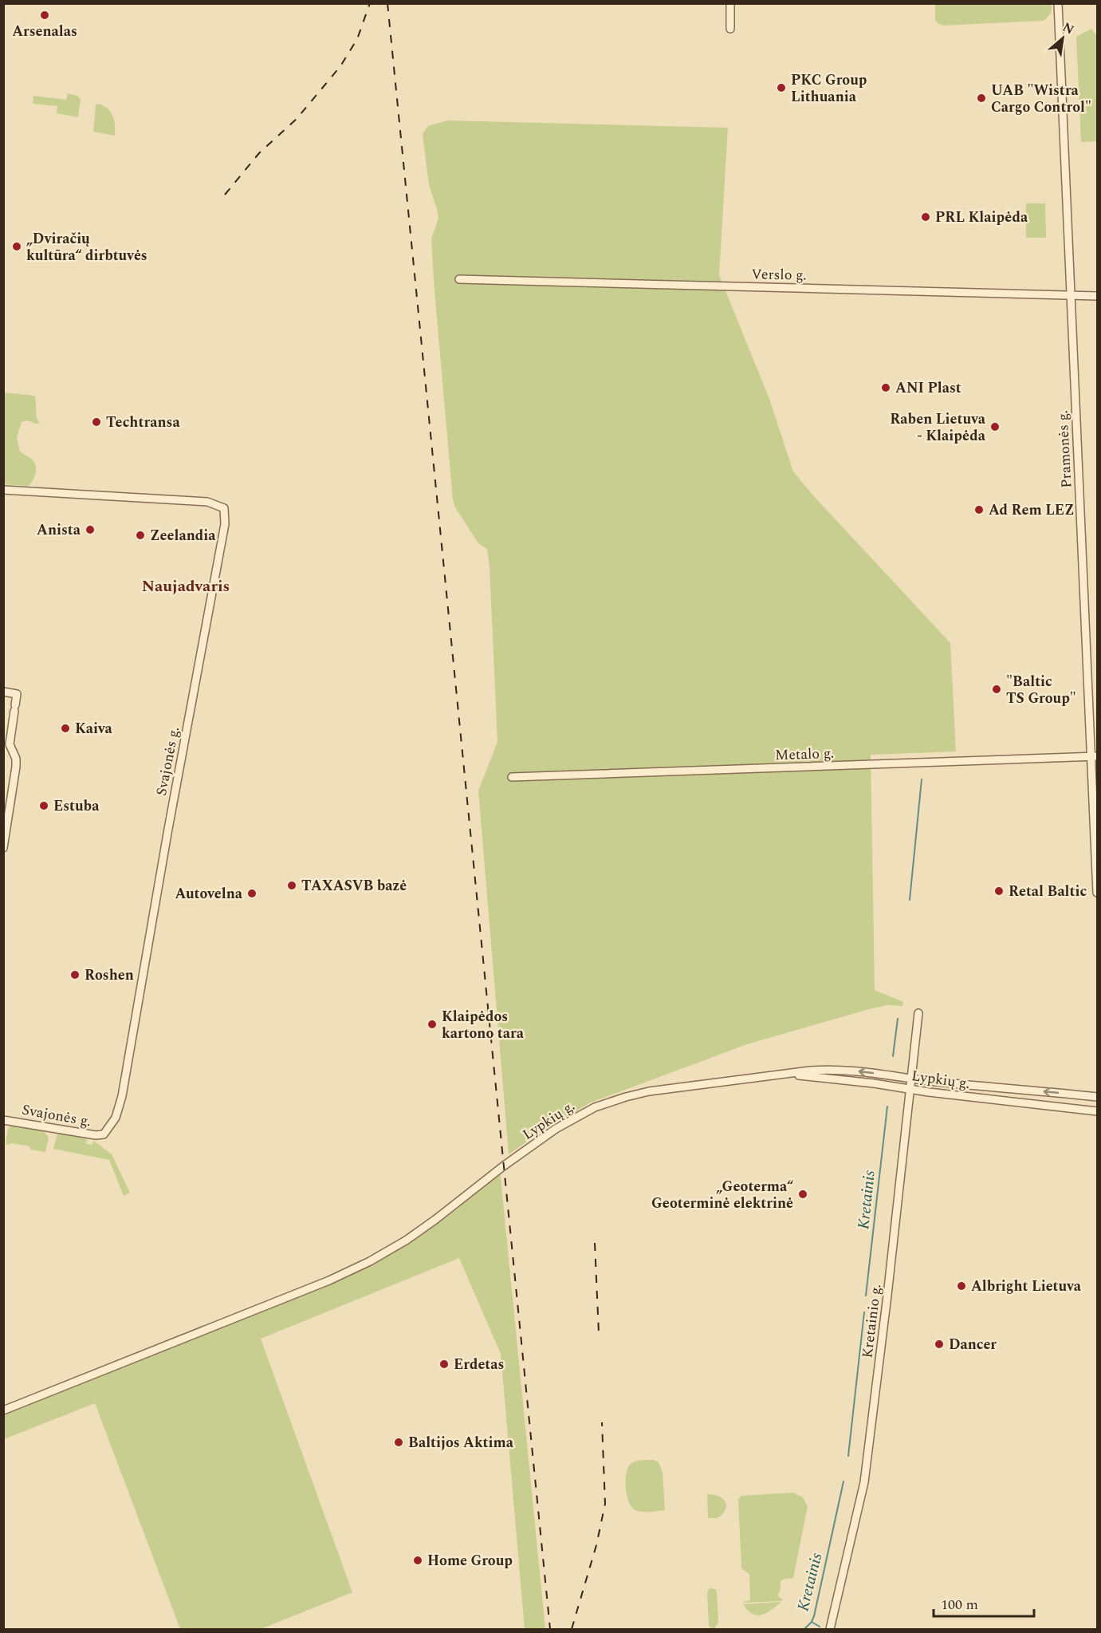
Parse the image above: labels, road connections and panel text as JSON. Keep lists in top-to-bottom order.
{
  "streets": {
    "street": [
      "Verslo g.",
      "Pramonės g.",
      "Metalo g.",
      "Svajonės g.",
      "Lypkių g.",
      "Kretainio g."
    ]
  },
  "crossings": [
    ["Verslo g.", "Pramonės g."],
    ["Pramonės g.", "Metalo g."],
    ["Lypkių g.", "Kretainio g."]
  ],
  "districts": ["Naujadvaris"],
  "water": ["Kretainis"],
  "places": [
    "Arsenalas",
    "PKC Group Lithuania",
    "UAB \"Wistra Cargo Control\"",
    "PRL Klaipėda",
    "„Dviračių kultūra“ dirbtuvės",
    "ANI Plast",
    "Techtransa",
    "Raben Lietuva - Klaipėda",
    "Ad Rem LEZ",
    "Anista",
    "Zeelandia",
    "\"Baltic TS Group\"",
    "Kaiva",
    "Estuba",
    "TAXASVB bazė",
    "Retal Baltic",
    "Autovelna",
    "Roshen",
    "Klaipėdos kartono tara",
    "„Geoterma“ Geoterminė elektrinė",
    "Albright Lietuva",
    "Dancer",
    "Erdetas",
    "Baltijos Aktima",
    "Home Group"
  ],
  "scale_bar": "100 m",
  "north": "top right"
}
